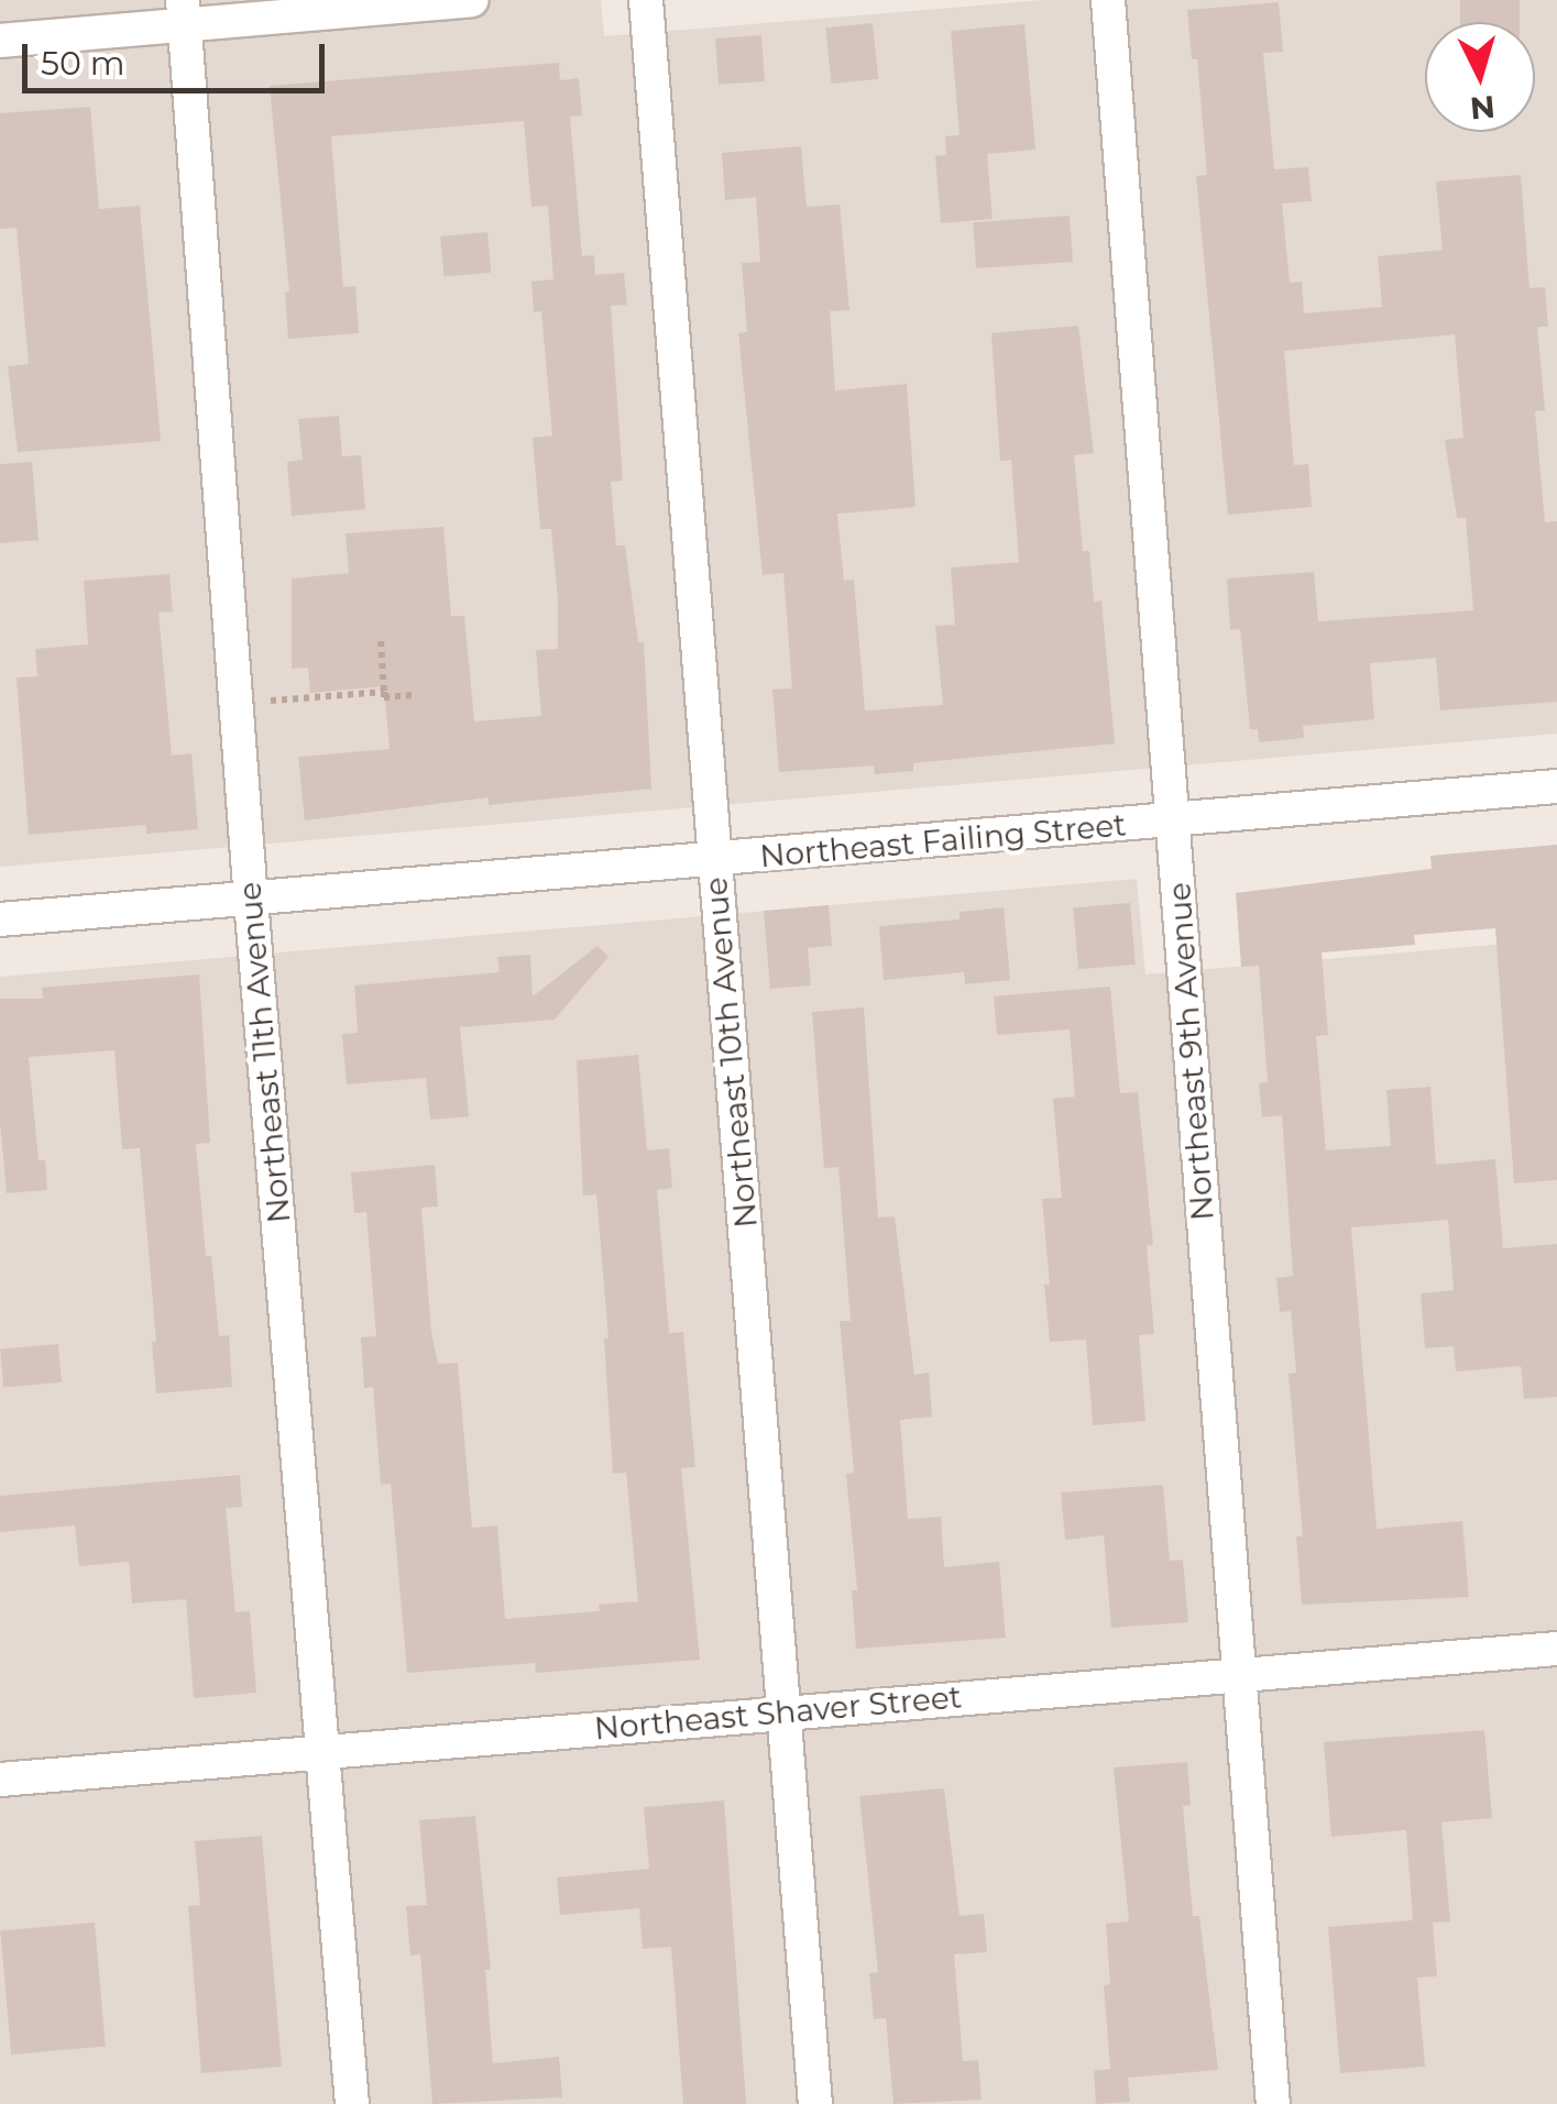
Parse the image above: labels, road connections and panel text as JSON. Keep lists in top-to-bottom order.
{
  "streets": {
    "street": [
      "Northeast Failing Street",
      "Northeast 9th Avenue",
      "Northeast 11th Avenue",
      "Northeast 10th Avenue",
      "Northeast Shaver Street"
    ]
  },
  "crossings": [
    ["Northeast Failing Street", "Northeast 9th Avenue"],
    ["Northeast Failing Street", "Northeast 11th Avenue"],
    ["Northeast Failing Street", "Northeast 10th Avenue"],
    ["Northeast 9th Avenue", "Northeast Shaver Street"],
    ["Northeast 11th Avenue", "Northeast Shaver Street"],
    ["Northeast 10th Avenue", "Northeast Shaver Street"]
  ],
  "scale_bar": "50 m",
  "north": "bottom"
}
